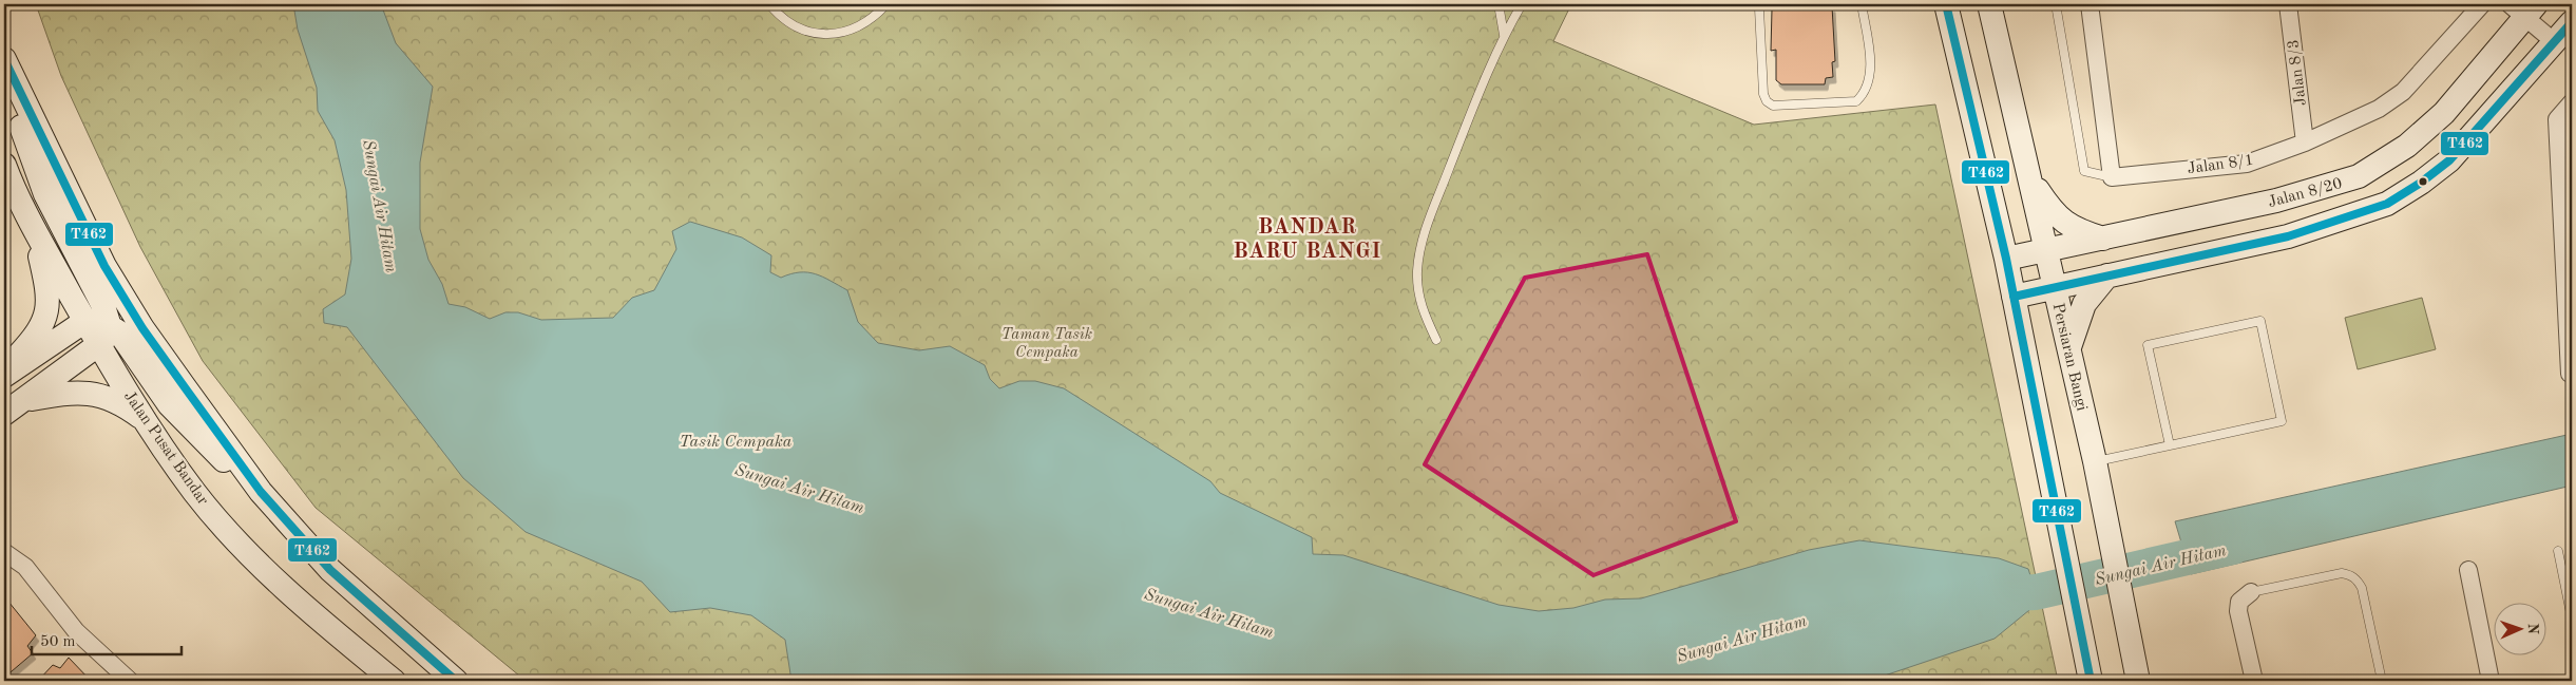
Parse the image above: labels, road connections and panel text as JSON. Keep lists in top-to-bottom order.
{
  "streets": {
    "main road": ["Jalan 8/20", "Persiaran Bangi", "Jalan Pusat Bandar"],
    "street": ["Jalan 8/3", "Jalan 8/1"]
  },
  "crossings": [
    ["Jalan 8/3", "Jalan 8/1"],
    ["Jalan 8/20", "Persiaran Bangi"]
  ],
  "districts": ["BANDAR BARU BANGI"],
  "water": ["Sungai Air Hitam", "Tasik Cempaka"],
  "parks": ["Taman Tasik Cempaka"],
  "lines": ["transit line T462"],
  "scale_bar": "50 m",
  "north": "right"
}
